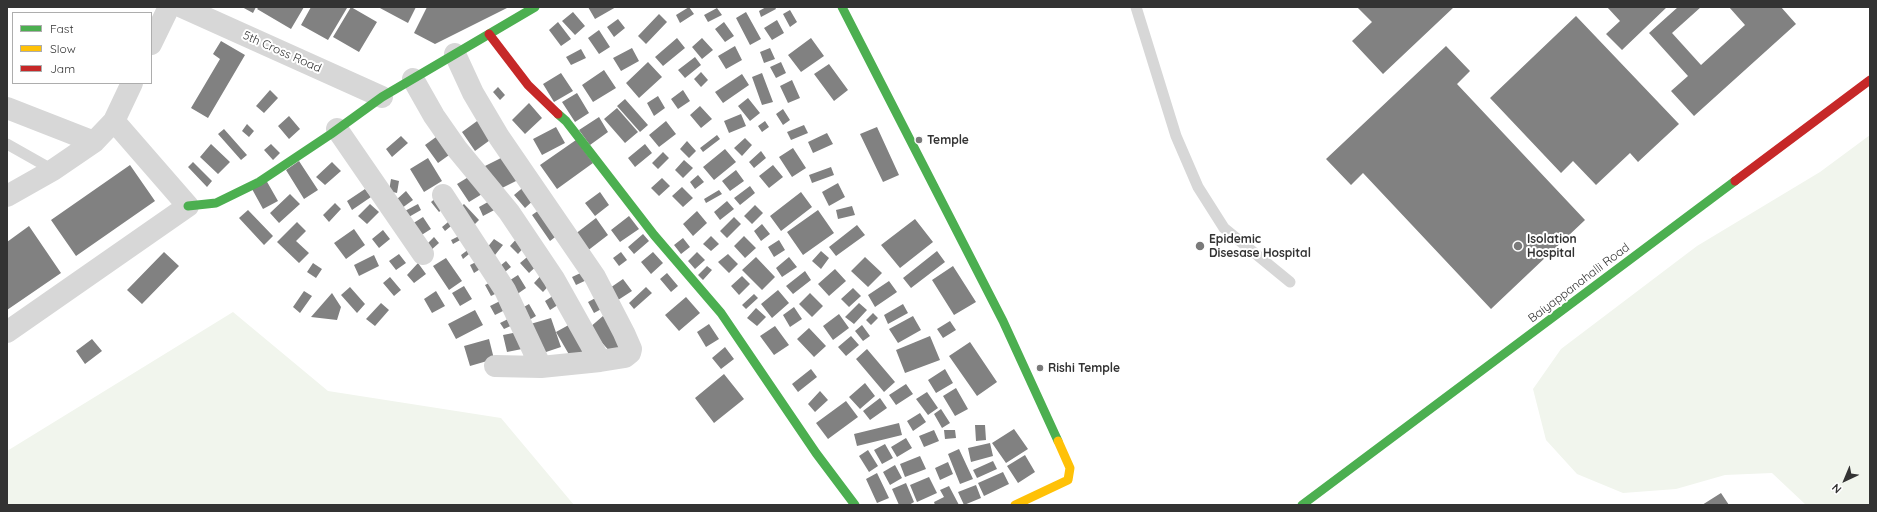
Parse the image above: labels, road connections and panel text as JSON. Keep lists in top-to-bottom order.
{
  "streets": {
    "street": ["5th Cross Road", "Baiyappanahalli Road"]
  },
  "places": [
    "Temple",
    "Epidemic Disesase Hospital",
    "Isolation Hospital",
    "Rishi Temple"
  ],
  "legend": ["Fast", "Slow", "Jam"],
  "north": "bottom left"
}
